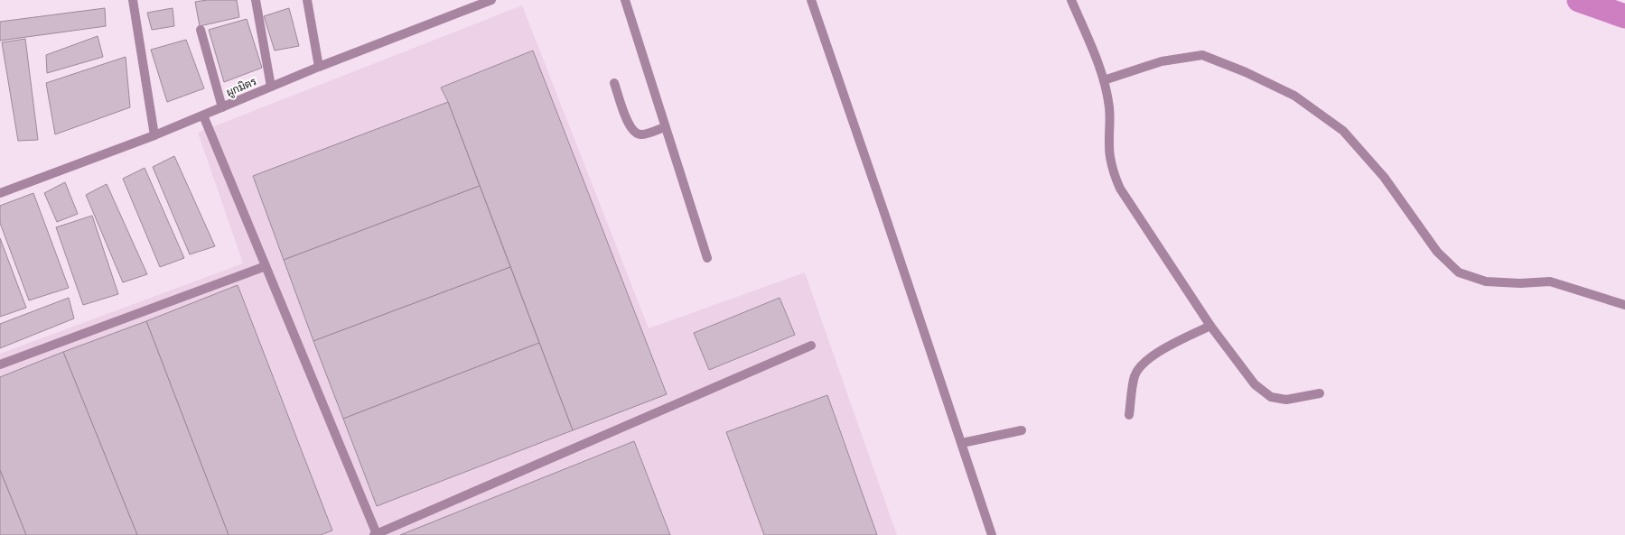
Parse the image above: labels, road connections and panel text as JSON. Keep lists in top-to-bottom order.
{
  "streets": {
    "street": ["ผูกมิตร"]
  }
}
